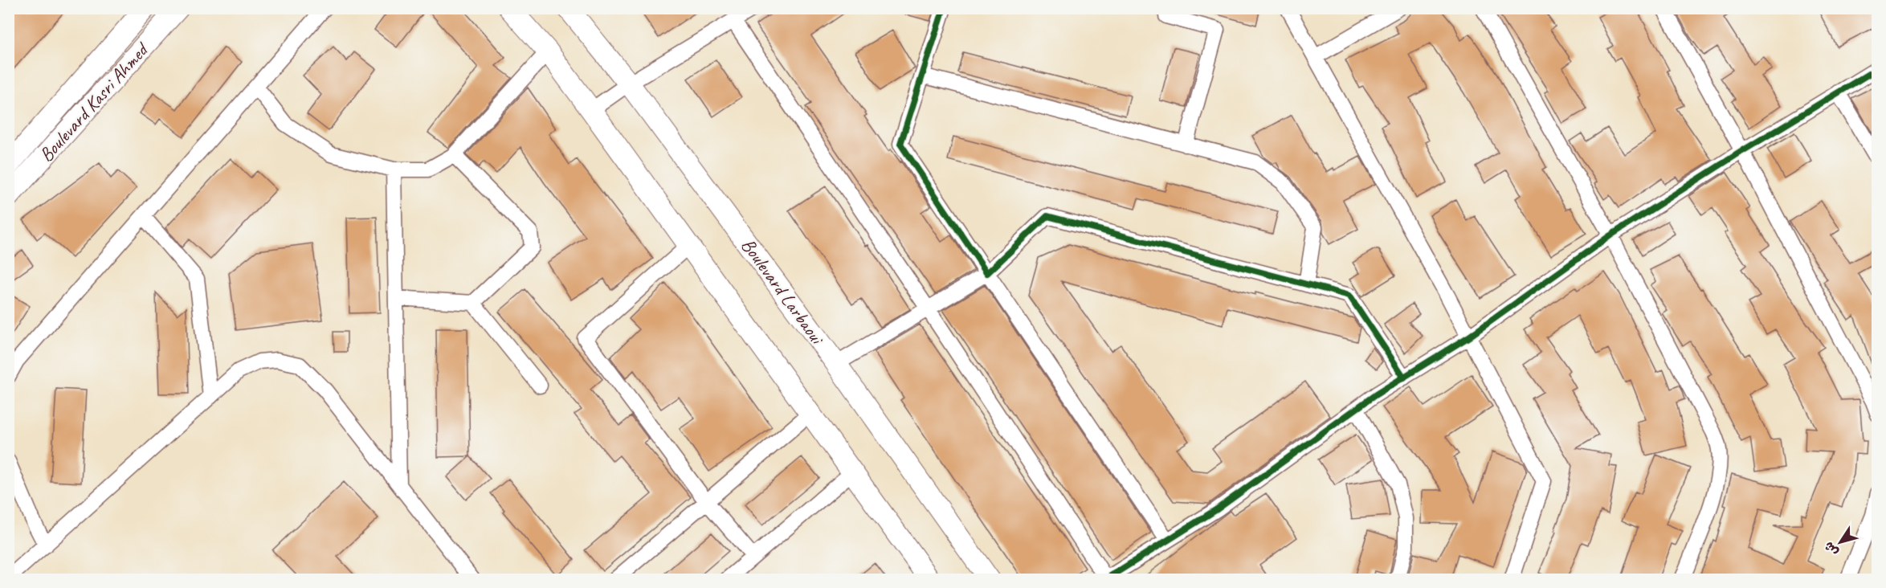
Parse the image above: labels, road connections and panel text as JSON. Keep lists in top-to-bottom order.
{
  "streets": {
    "main road": ["Boulevard Kasri Ahmed", "Boulevard Larbaoui"]
  },
  "north": "bottom left"
}
